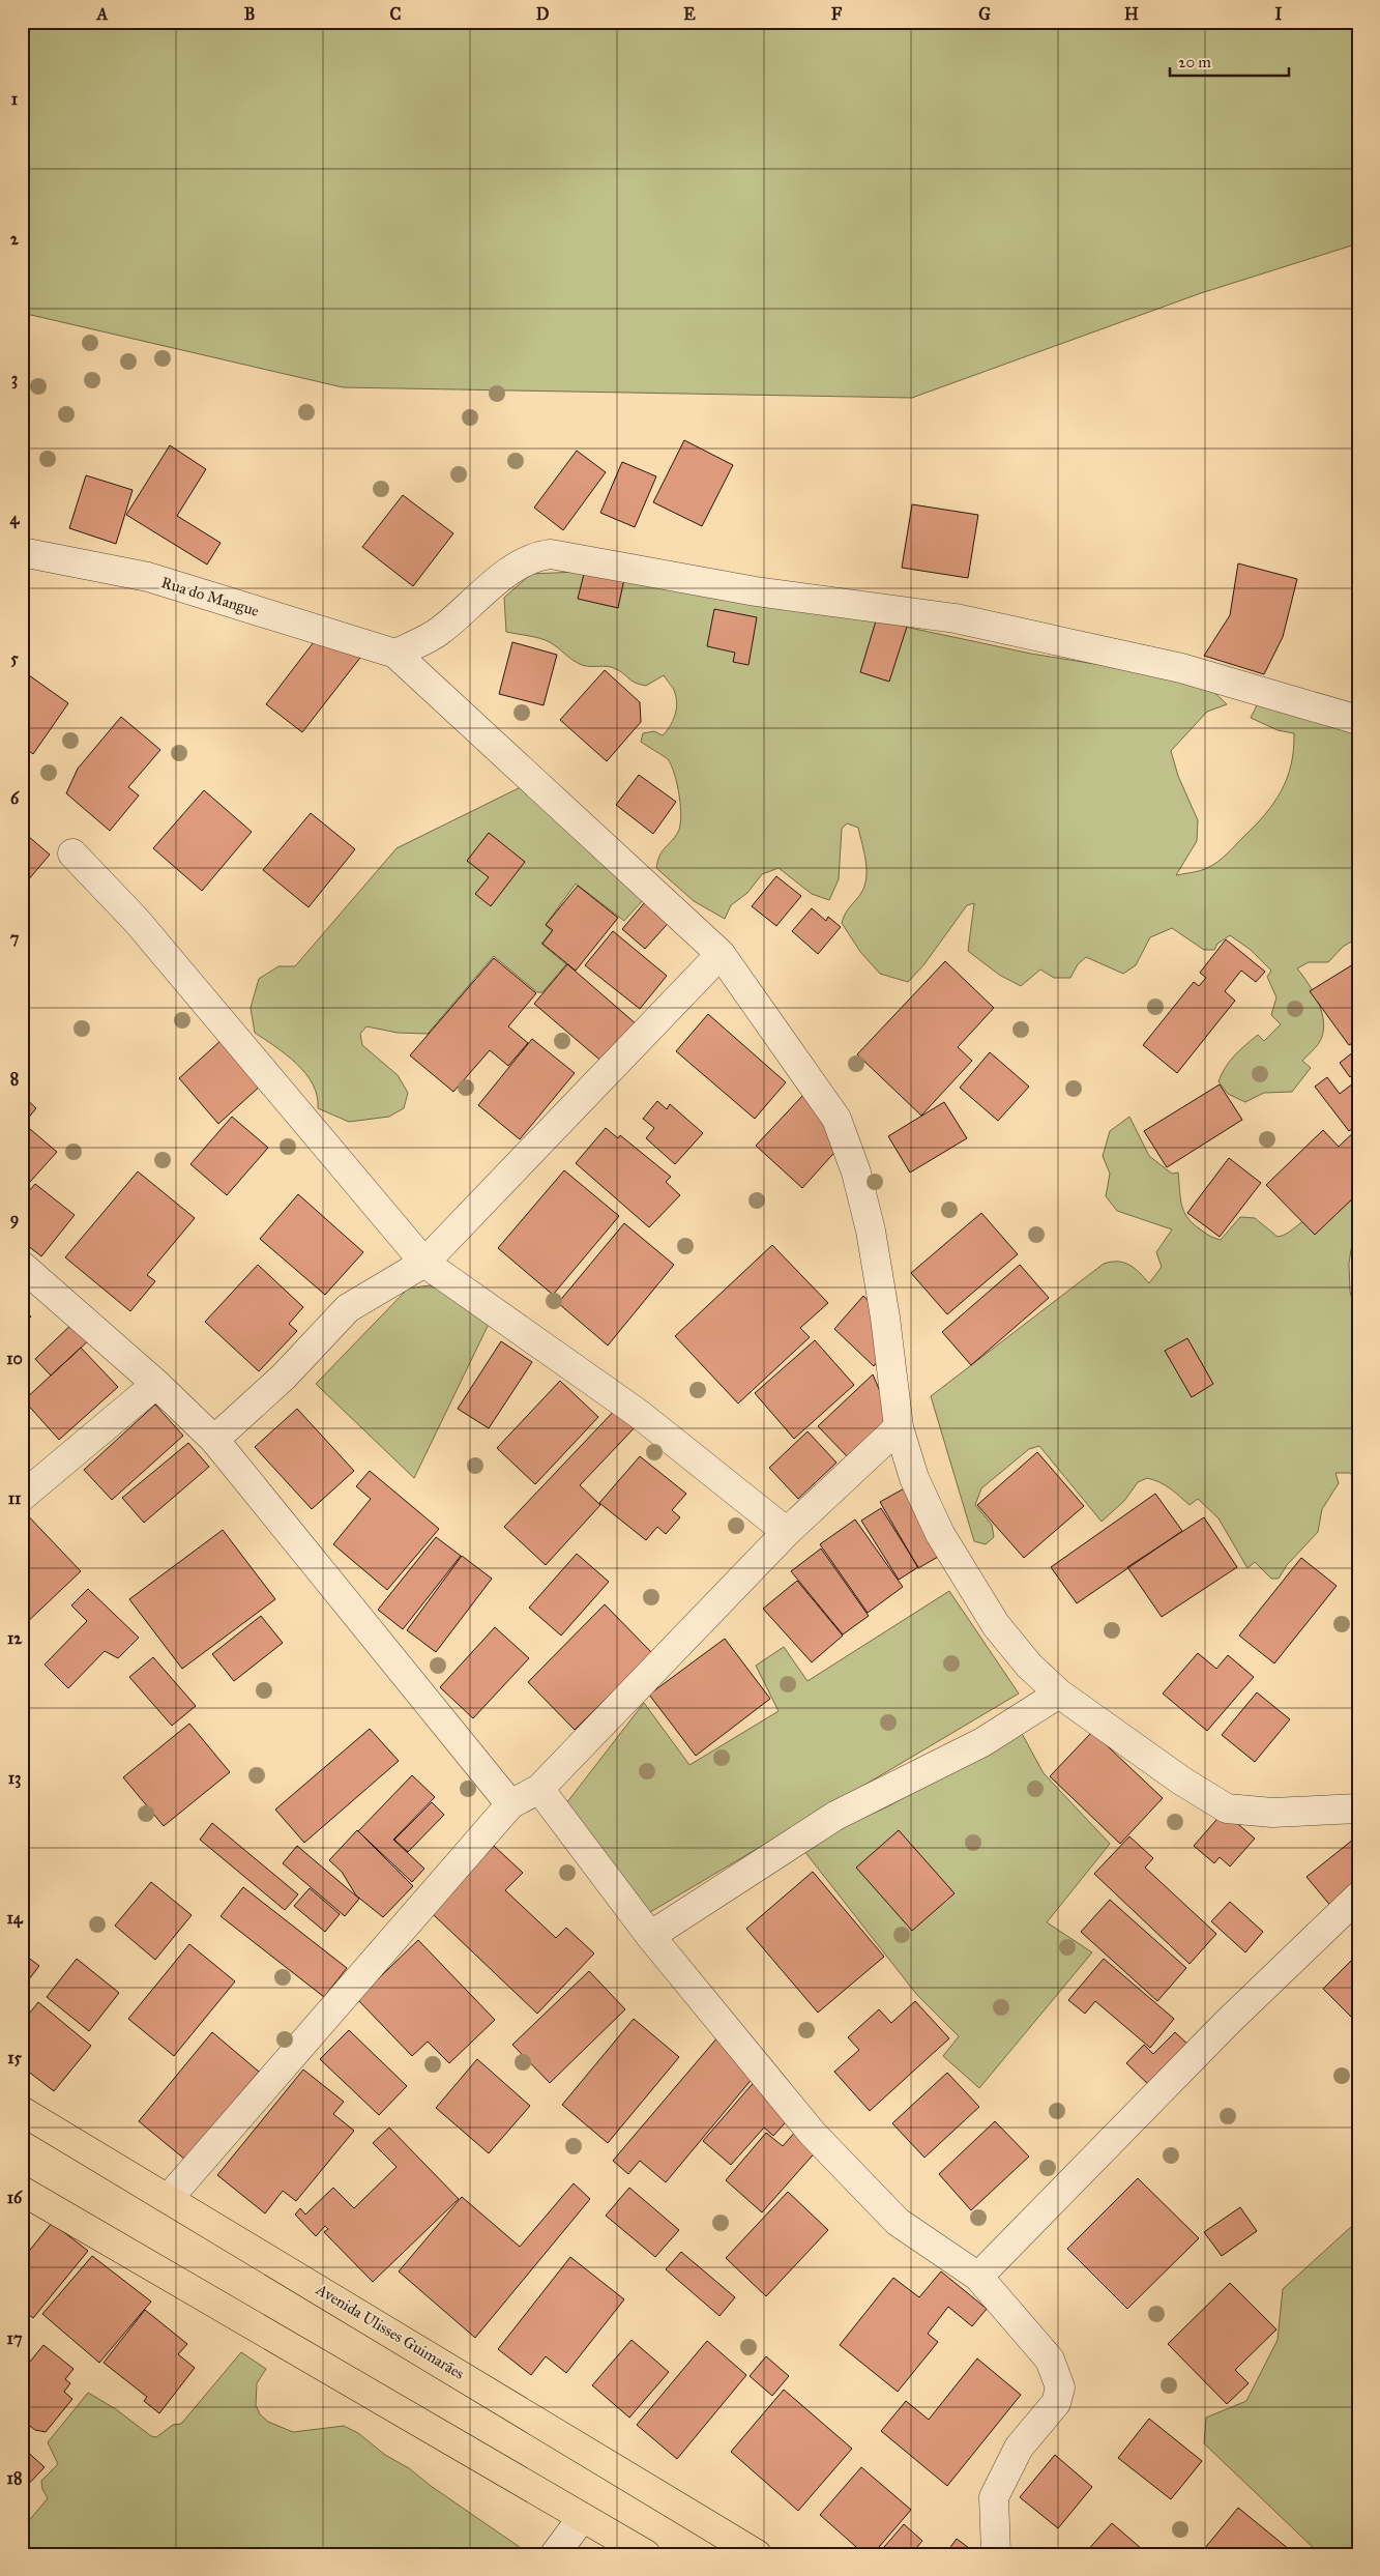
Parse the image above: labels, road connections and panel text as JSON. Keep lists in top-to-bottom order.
{
  "streets": {
    "main road": ["Avenida Ulisses Guimarães"],
    "street": ["Rua do Mangue"]
  },
  "scale_bar": "20 m",
  "grid": {
    "columns": [
      "A",
      "B",
      "C",
      "D",
      "E",
      "F",
      "G",
      "H",
      "I"
    ],
    "rows": [
      "1",
      "2",
      "3",
      "4",
      "5",
      "6",
      "7",
      "8",
      "9",
      "10",
      "11",
      "12",
      "13",
      "14",
      "15",
      "16",
      "17",
      "18"
    ]
  }
}
